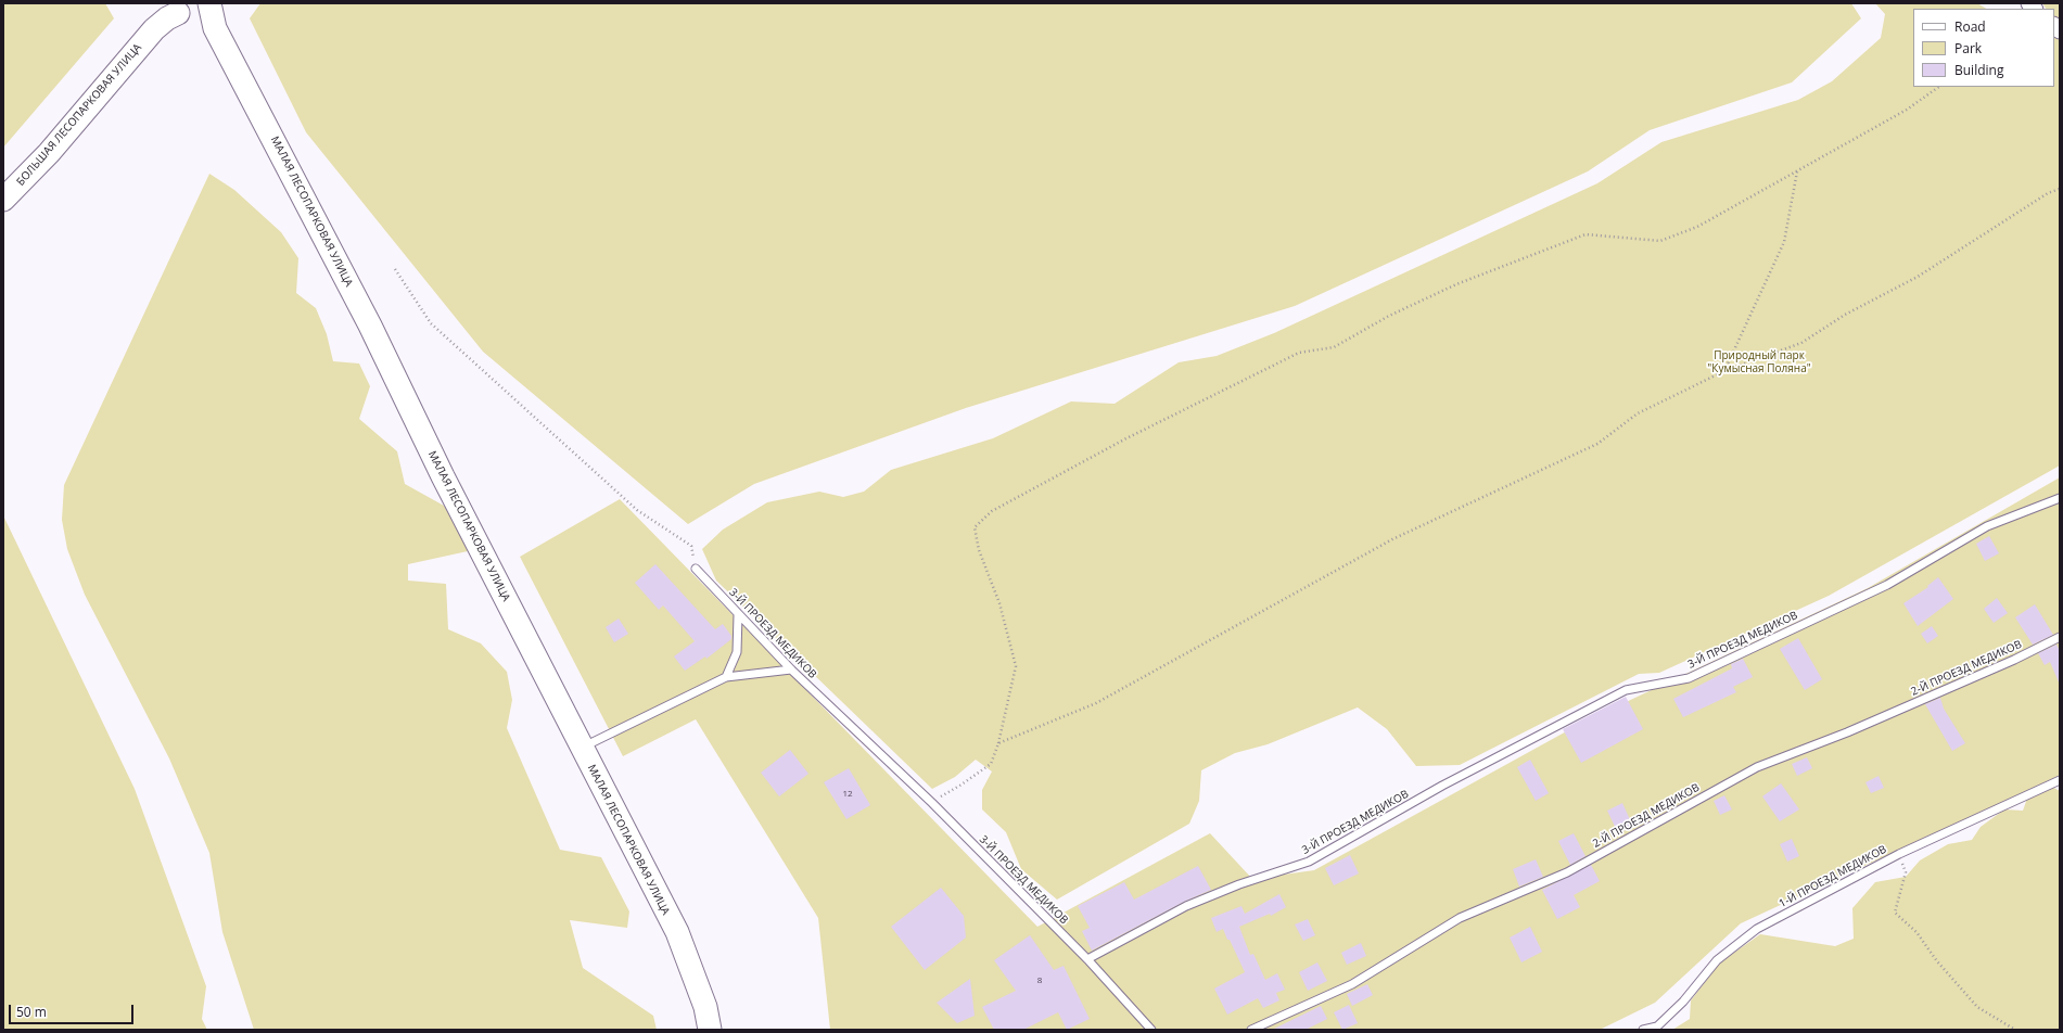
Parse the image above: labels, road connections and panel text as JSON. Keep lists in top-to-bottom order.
{
  "streets": {
    "street": ["БОЛЬШАЯ ЛЕСОПАРКОВАЯ УЛИЦА", "МАЛАЯ ЛЕСОПАРКОВАЯ УЛИЦА"],
    "lane": ["3-Й ПРОЕЗД МЕДИКОВ", "2-Й ПРОЕЗД МЕДИКОВ", "1-Й ПРОЕЗД МЕДИКОВ"]
  },
  "crossings": [
    ["БОЛЬШАЯ ЛЕСОПАРКОВАЯ УЛИЦА", "МАЛАЯ ЛЕСОПАРКОВАЯ УЛИЦА"]
  ],
  "parks": ["Природный парк \"Кумысная Поляна\""],
  "house_numbers": ["12", "8"],
  "legend": ["Road", "Park", "Building"],
  "scale_bar": "50 m"
}
